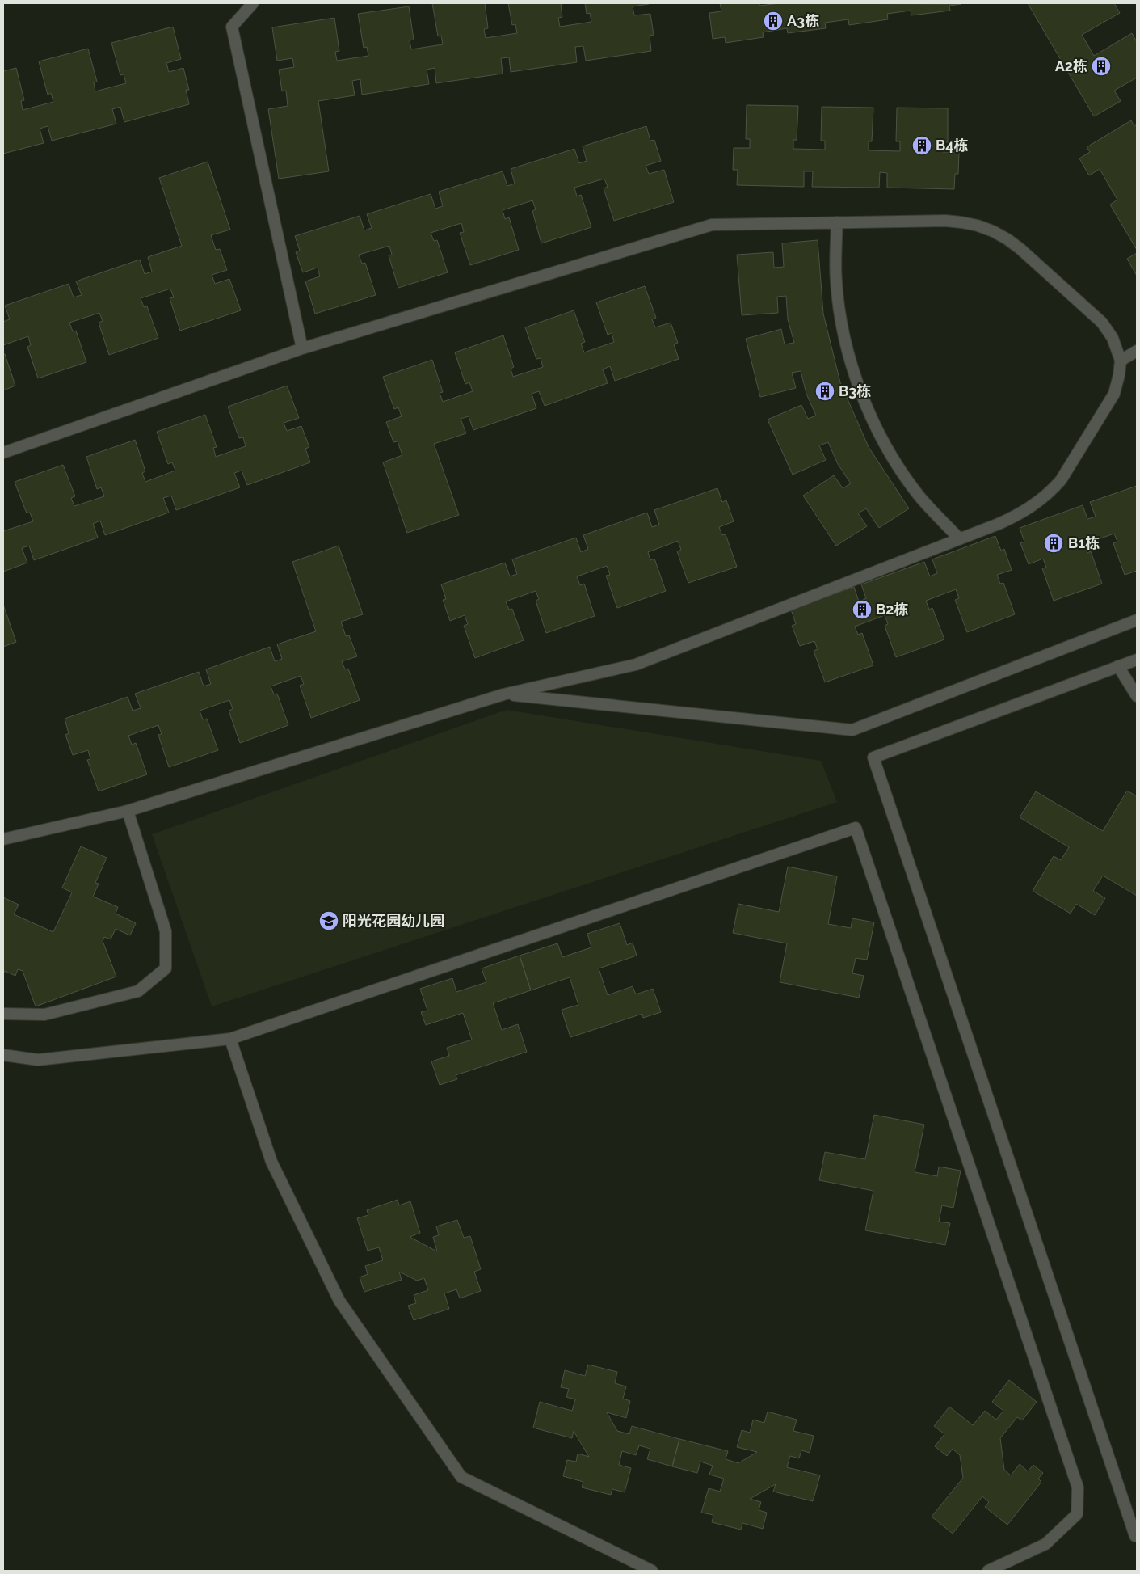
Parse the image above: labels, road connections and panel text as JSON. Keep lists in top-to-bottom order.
{
  "places": {
    "building": [
      "A3栋",
      "A2栋",
      "B4栋",
      "B3栋",
      "B1栋",
      "B2栋"
    ],
    "school or university": ["阳光花园幼儿园"]
  }
}
